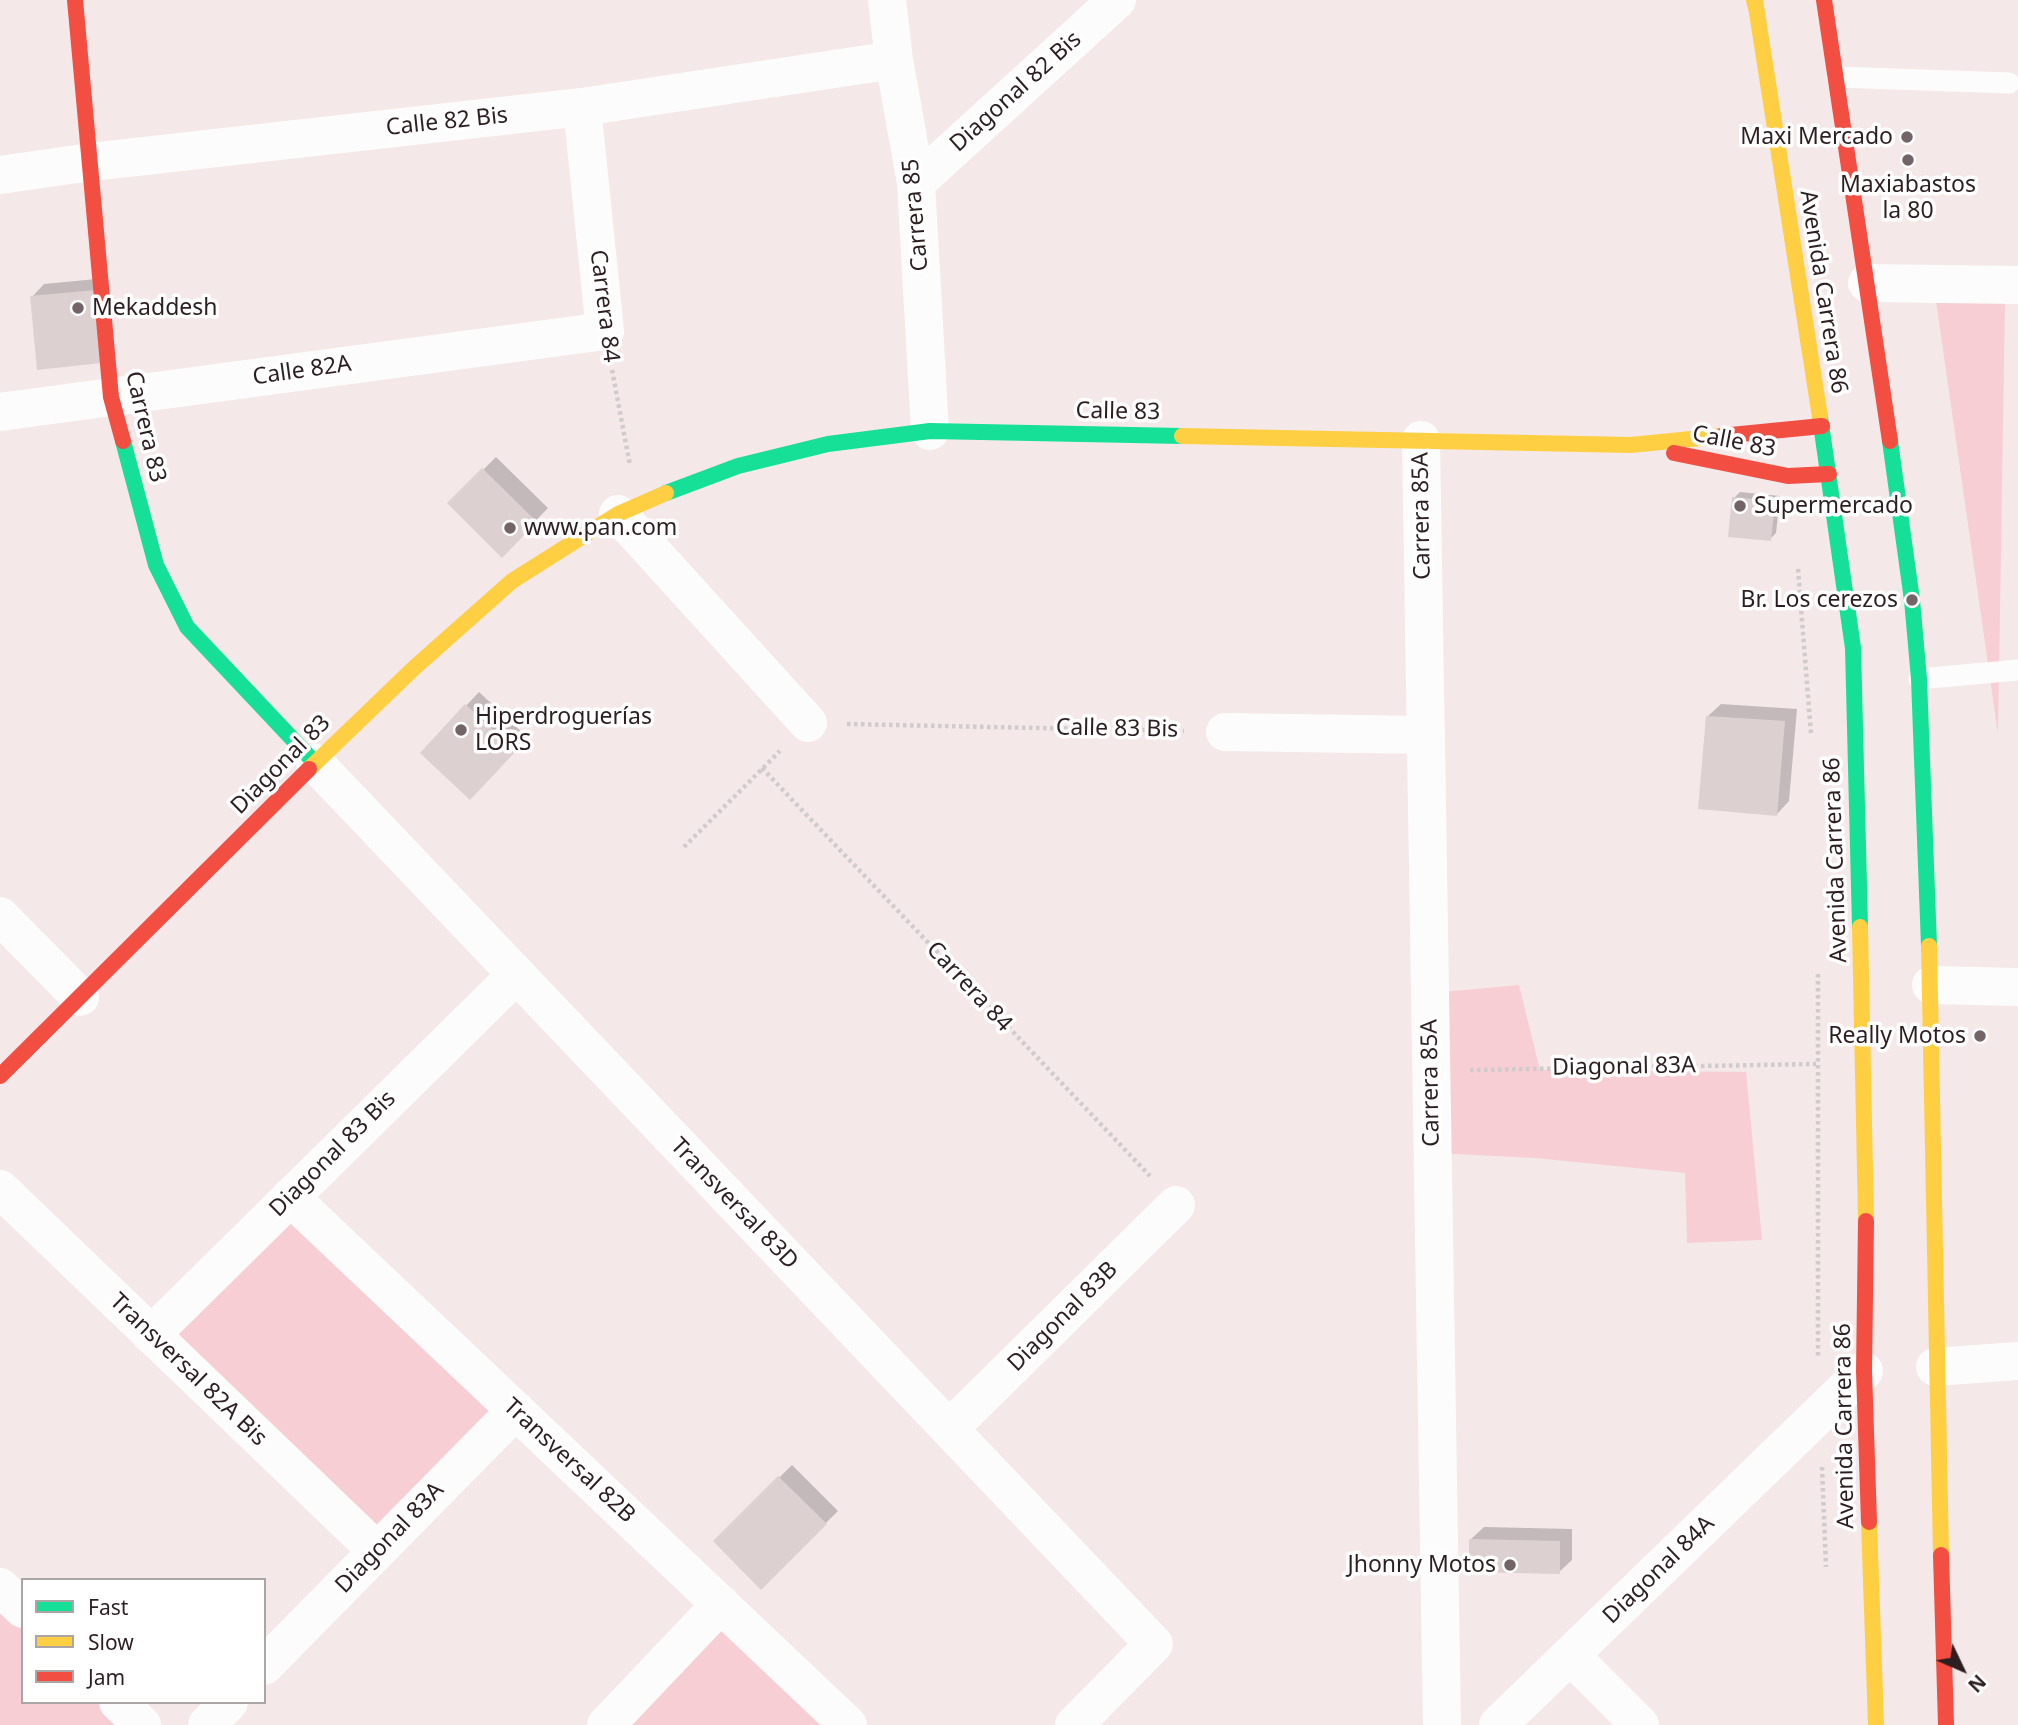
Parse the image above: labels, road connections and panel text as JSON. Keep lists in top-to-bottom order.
{
  "streets": {
    "main road": [
      "Avenida Carrera 86",
      "Calle 83",
      "Carrera 83",
      "Diagonal 83"
    ],
    "street": [
      "Diagonal 82 Bis",
      "Calle 82 Bis",
      "Carrera 85",
      "Carrera 84",
      "Calle 82A",
      "Carrera 85A",
      "Diagonal 83A",
      "Diagonal 83 Bis",
      "Transversal 83D",
      "Diagonal 83B",
      "Transversal 82A Bis",
      "Transversal 82B",
      "Diagonal 84A"
    ],
    "path": ["Calle 83 Bis"]
  },
  "crossings": [
    ["Diagonal 82 Bis", "Carrera 85"],
    ["Calle 82 Bis", "Carrera 85"],
    ["Calle 82 Bis", "Carrera 84"],
    ["Calle 82 Bis", "Carrera 83"],
    ["Carrera 85", "Calle 83"],
    ["Avenida Carrera 86", "Calle 83"],
    ["Avenida Carrera 86", "Diagonal 84A"],
    ["Carrera 84", "Calle 82A"],
    ["Carrera 84", "Calle 83"],
    ["Carrera 84", "Diagonal 83"],
    ["Carrera 84", "Diagonal 83B"],
    ["Calle 82A", "Carrera 83"],
    ["Calle 83", "Carrera 85A"],
    ["Calle 83", "Diagonal 83"],
    ["Carrera 83", "Diagonal 83"],
    ["Carrera 83", "Transversal 83D"],
    ["Carrera 85A", "Diagonal 83A"],
    ["Diagonal 83", "Transversal 83D"],
    ["Diagonal 83A", "Transversal 82A Bis"],
    ["Diagonal 83A", "Transversal 82B"],
    ["Diagonal 83 Bis", "Transversal 83D"],
    ["Diagonal 83 Bis", "Transversal 82A Bis"],
    ["Diagonal 83 Bis", "Transversal 82B"],
    ["Transversal 83D", "Diagonal 83B"]
  ],
  "places": [
    "Maxi Mercado",
    "Maxiabastos la 80",
    "Mekaddesh",
    "Supermercado",
    "www.pan.com",
    "Br. Los cerezos",
    "Hiperdroguerías LORS",
    "Really Motos",
    "Jhonny Motos"
  ],
  "legend": ["Fast", "Slow", "Jam"],
  "north": "bottom right"
}
